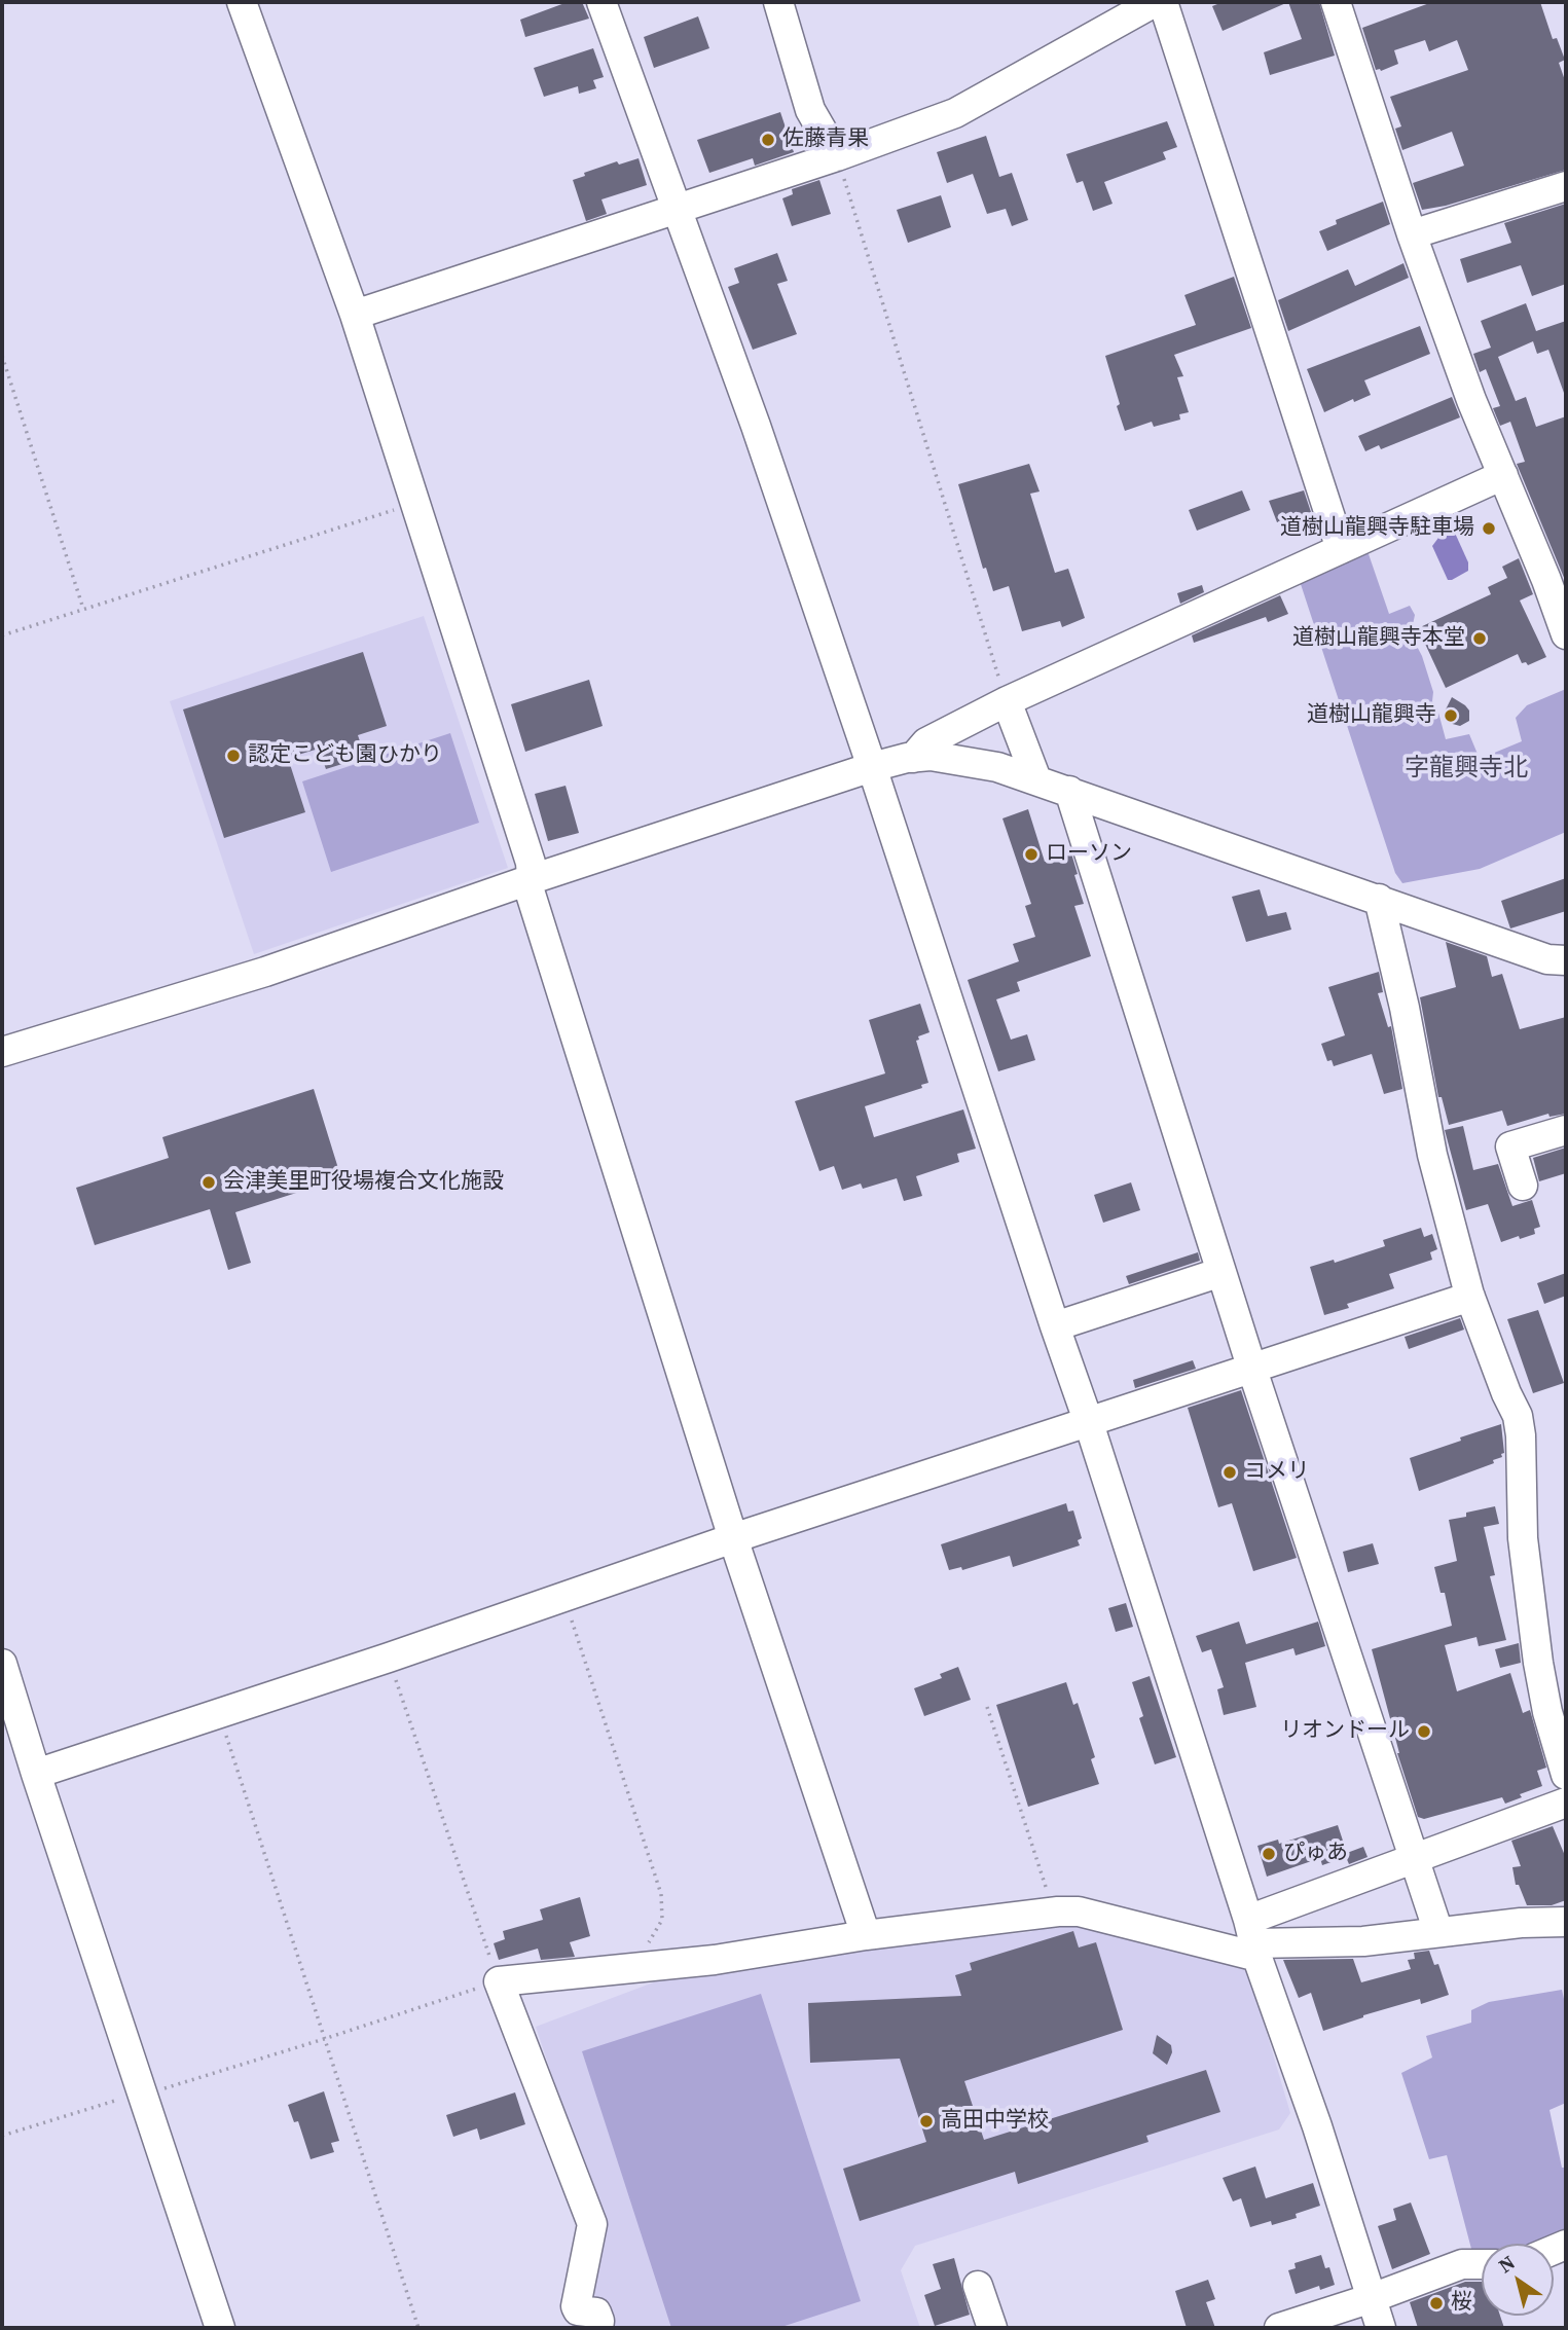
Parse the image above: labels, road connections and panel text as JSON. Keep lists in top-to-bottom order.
{
  "districts": ["字龍興寺北"],
  "places": [
    "佐藤青果",
    "道樹山龍興寺駐車場",
    "道樹山龍興寺本堂",
    "道樹山龍興寺",
    "認定こども園ひかり",
    "ローソン",
    "会津美里町役場複合文化施設",
    "コメリ",
    "リオンドール",
    "ぴゅあ",
    "高田中学校",
    "桜"
  ],
  "north": "top left"
}
